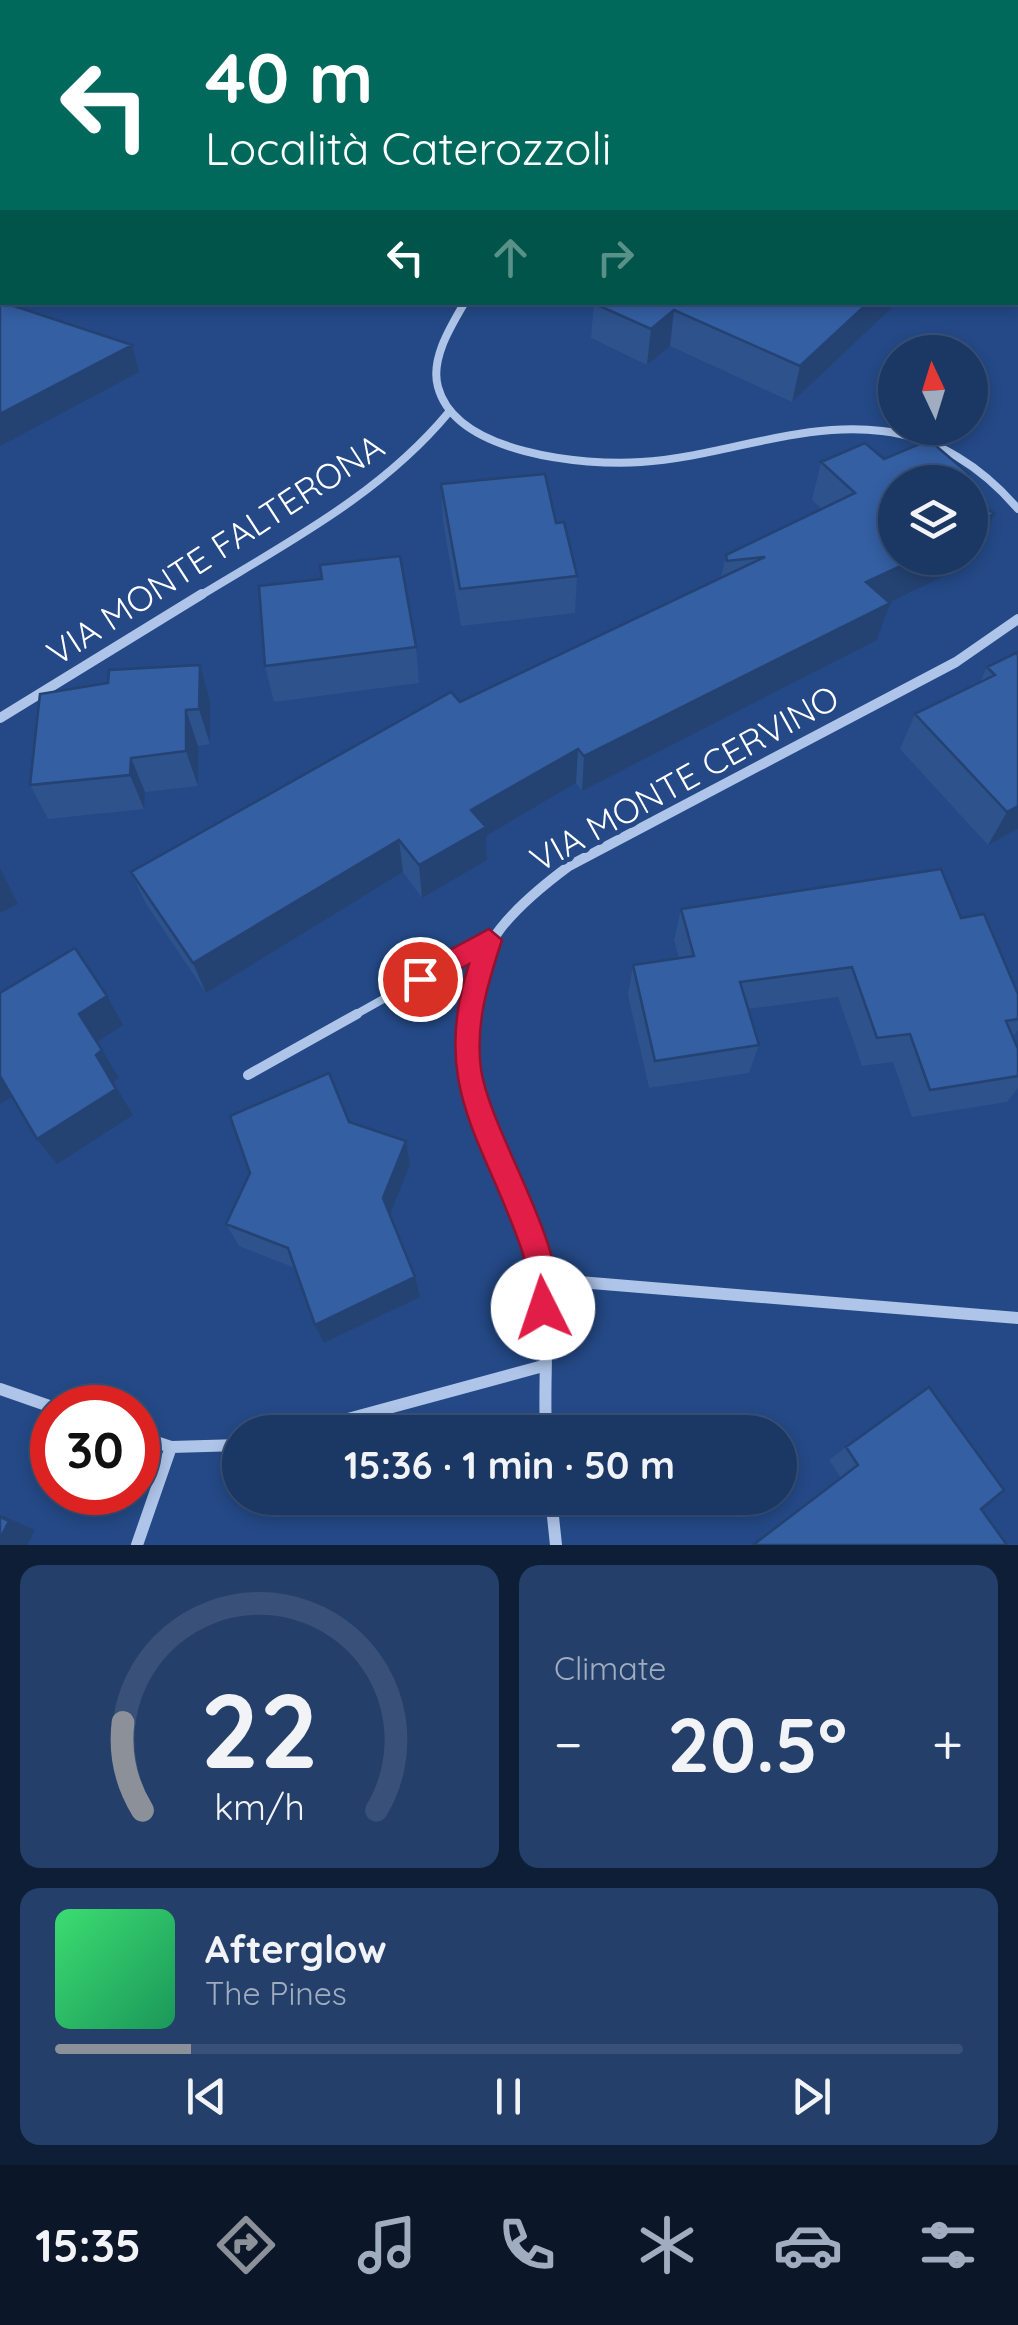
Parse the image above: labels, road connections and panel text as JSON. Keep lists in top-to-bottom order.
{
  "streets": {
    "street": ["VIA MONTE FALTERONA", "VIA MONTE CERVINO"]
  },
  "north": "top",
  "page": {
    "turn": ["40 m", "Località Caterozzoli"],
    "limit": "30",
    "trip": "15:36 · 1 min · 50 m",
    "tile": "Climate",
    "heat": ["−", "20.5°", "+"],
    "song": ["Afterglow", "The Pines"],
    "tabs": "15:35",
    "gauge": ["22", "km/h"]
  }
}
